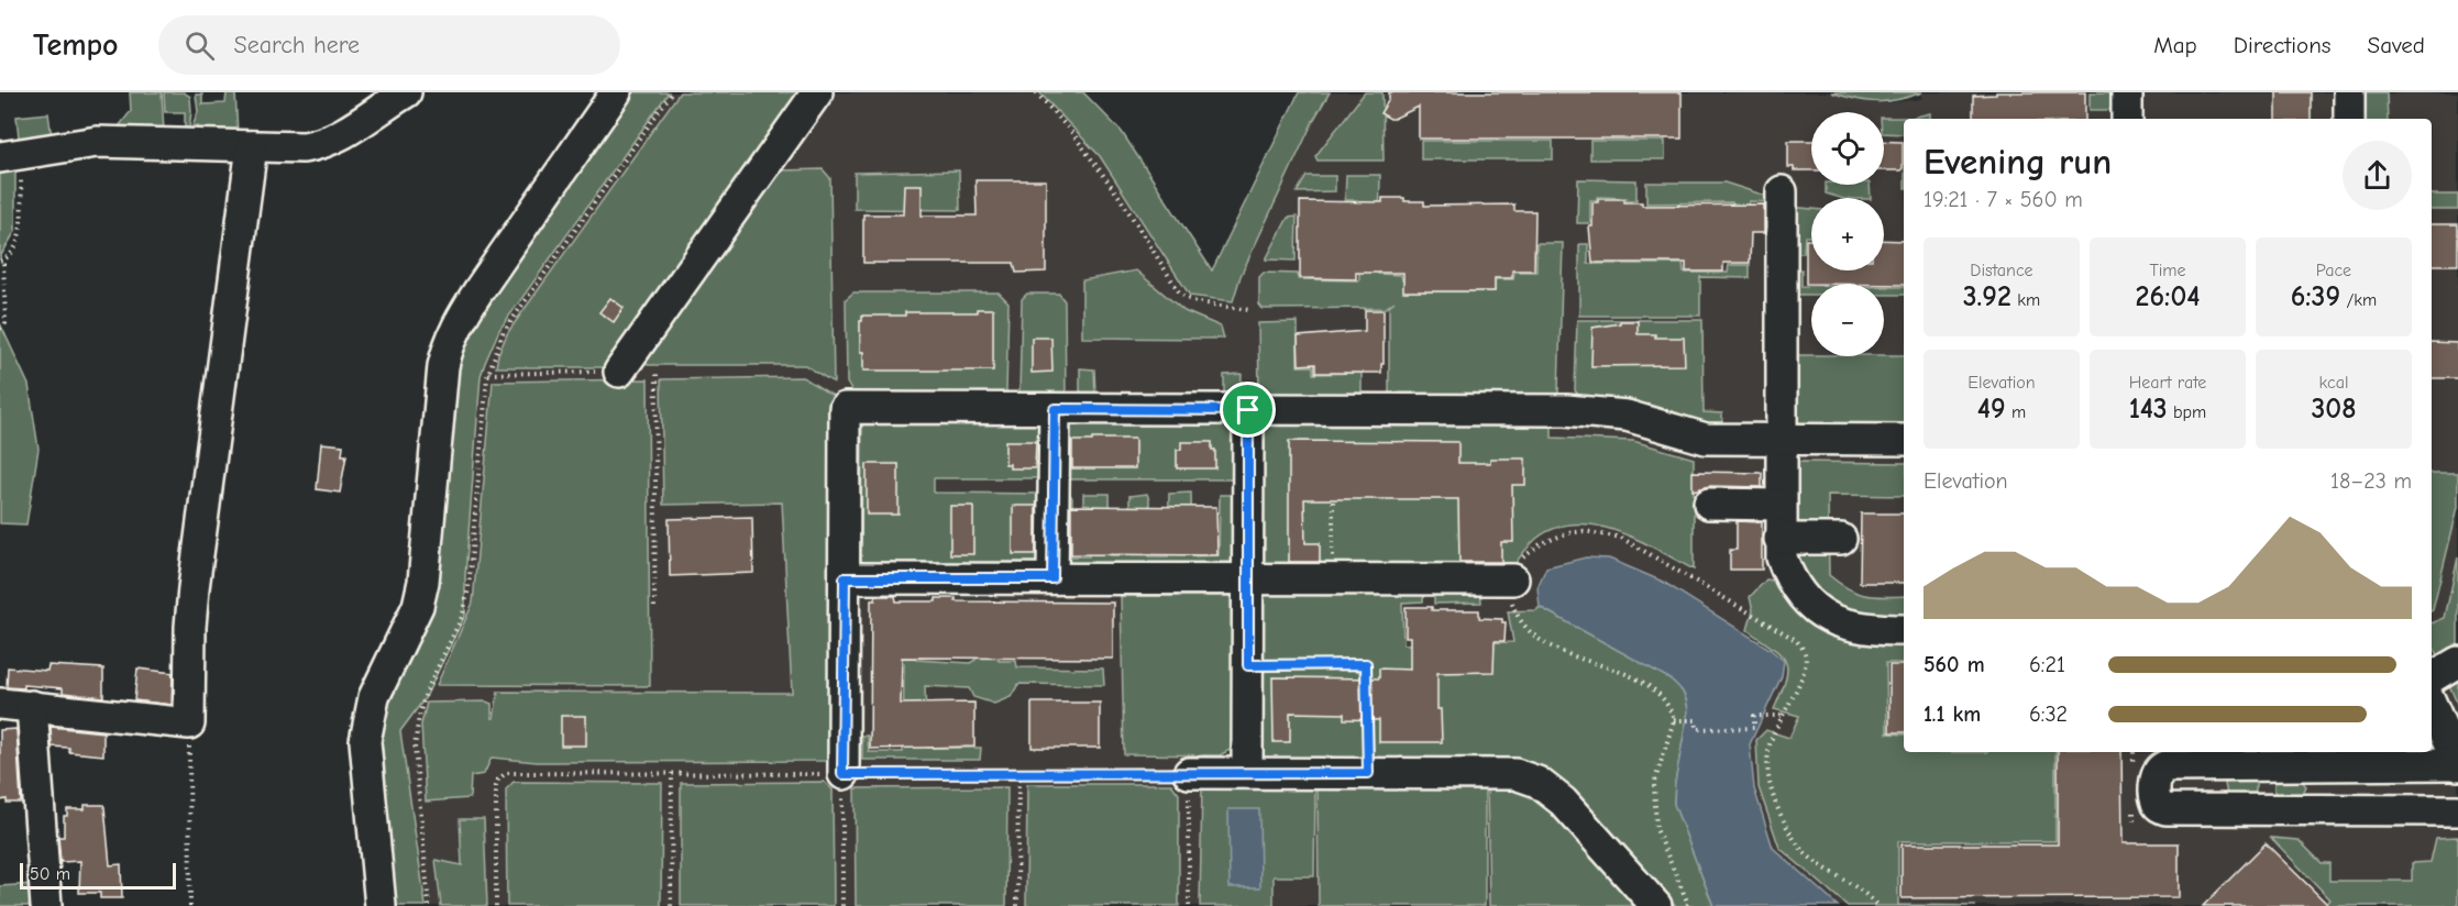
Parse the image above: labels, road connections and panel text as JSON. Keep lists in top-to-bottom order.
{
  "scale_bar": "50 m",
  "page": {
    "header": "Tempo",
    "search": "Search here",
    "nav": ["Map", "Directions", "Saved"],
    "map_buttons": ["+", "−"],
    "heading": ["Evening run", "19:21 · 7 × 560 m"],
    "stats": [
      ["Distance", "3.92 km"],
      ["Time", "26:04"],
      ["Pace", "6:39 /km"],
      ["Elevation", "49 m"],
      ["Heart rate", "143 bpm"],
      ["kcal", "308"]
    ],
    "chart": ["Elevation", "18–23 m"],
    "list": [
      {
        "name": "560 m",
        "note": "6:21"
      },
      {
        "name": "1.1 km",
        "note": "6:32"
      }
    ],
    "scale": "50 m"
  }
}
